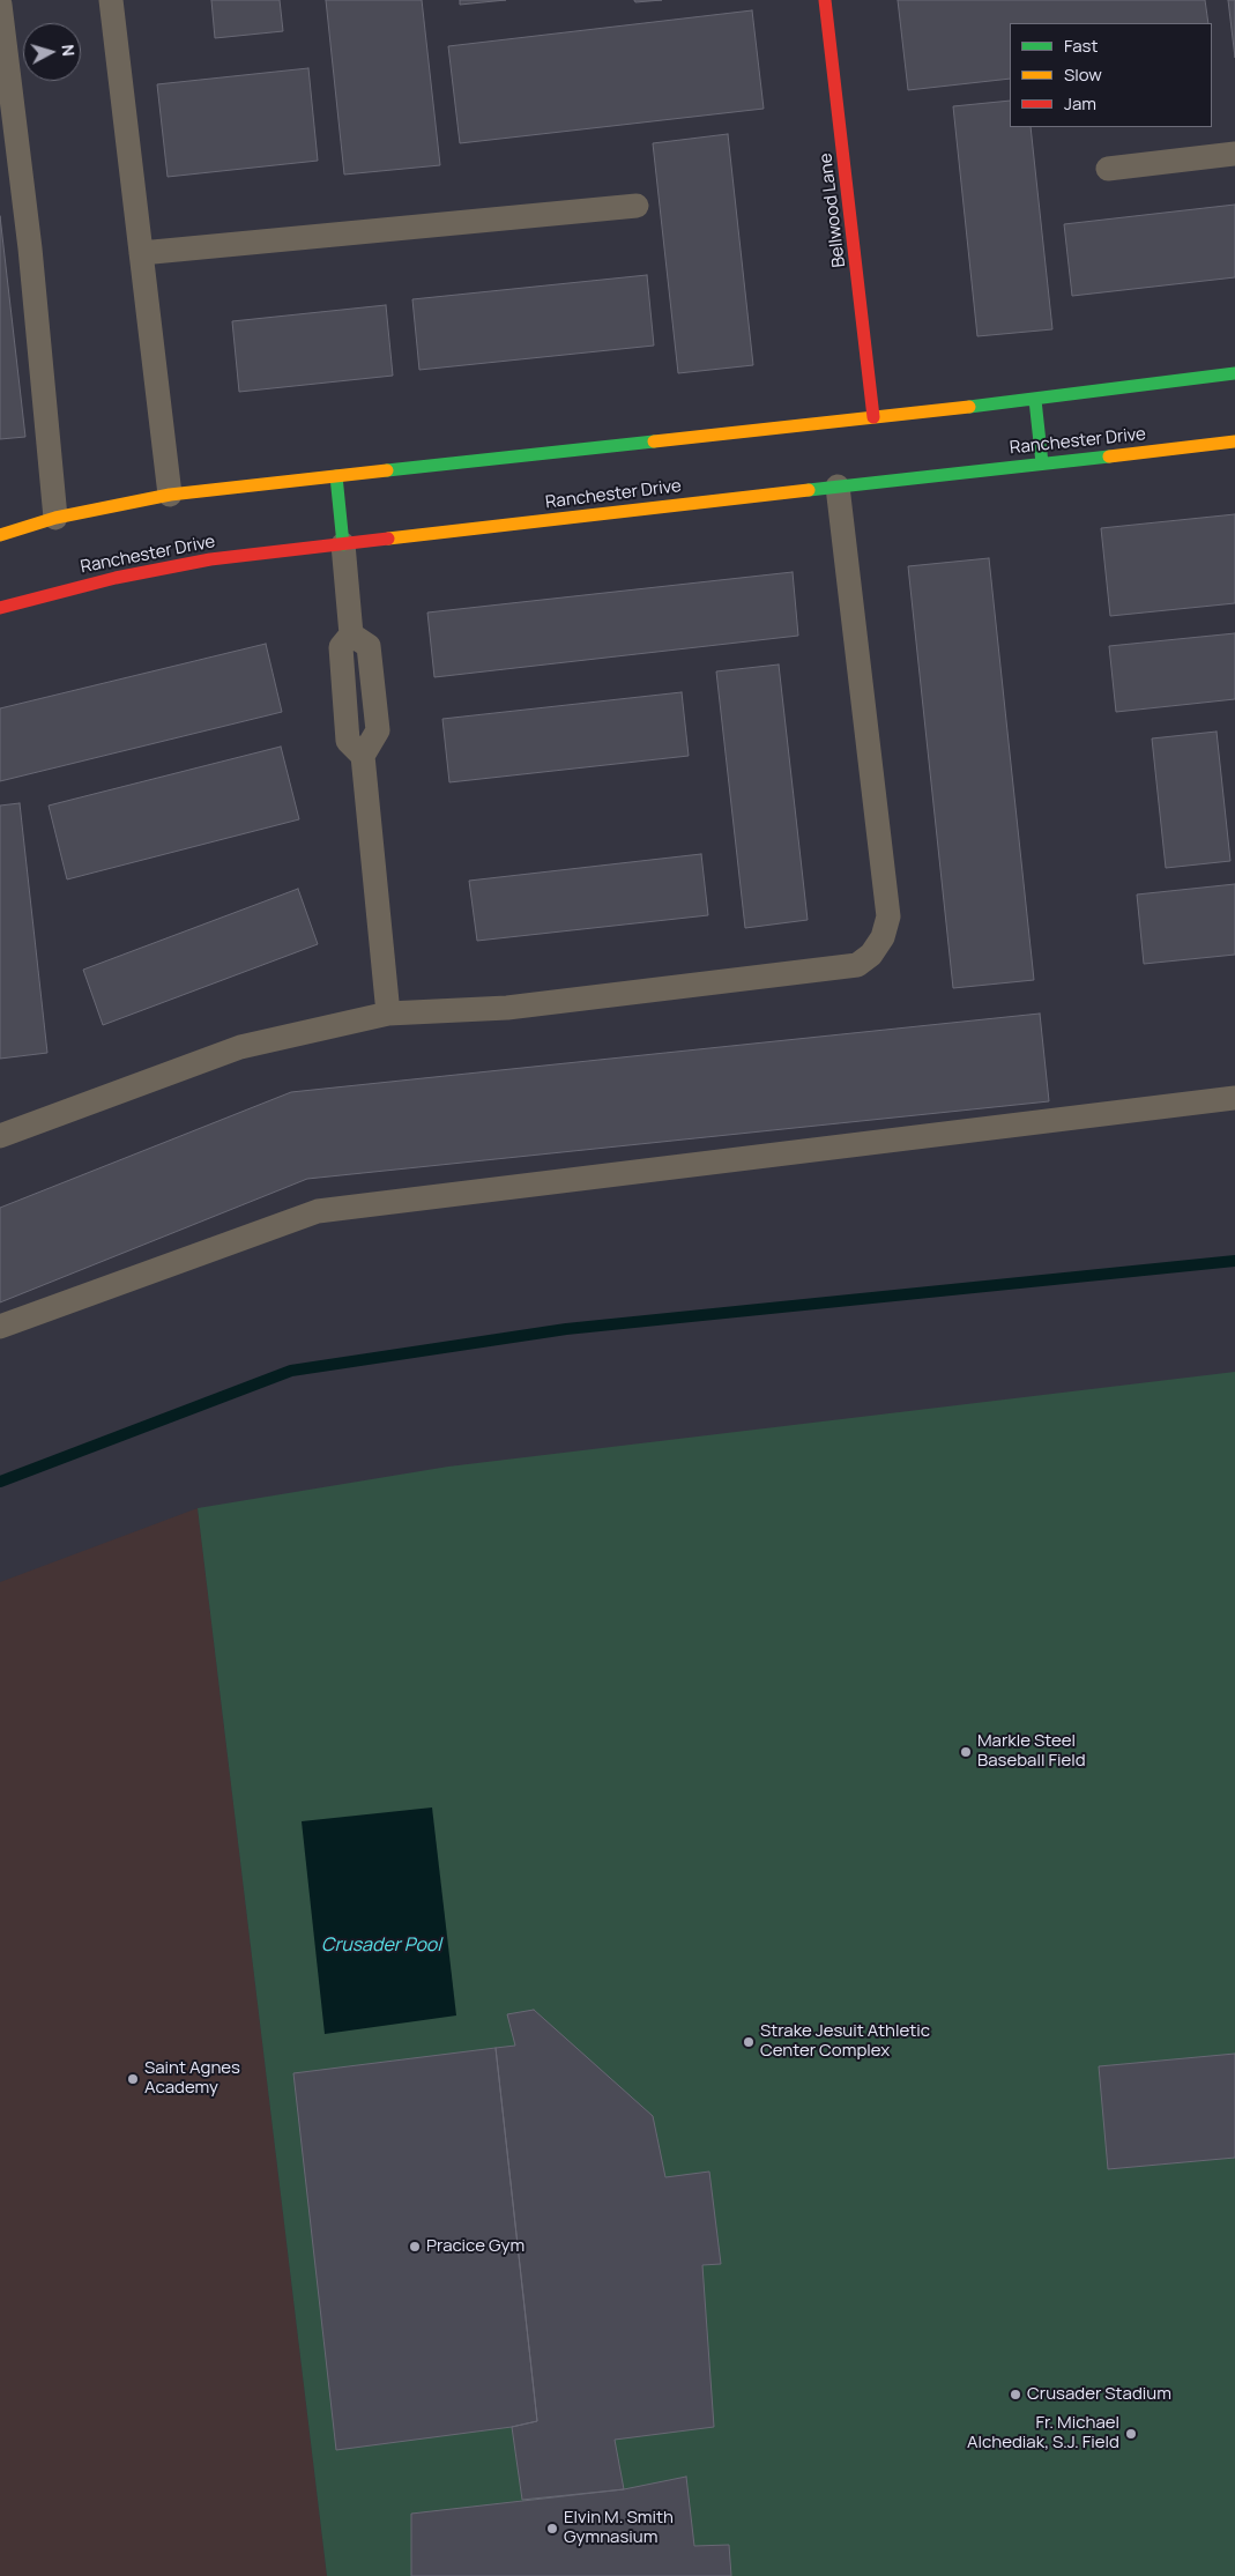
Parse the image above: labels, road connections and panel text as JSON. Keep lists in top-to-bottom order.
{
  "streets": {
    "street": ["Bellwood Lane", "Ranchester Drive"]
  },
  "water": ["Crusader Pool"],
  "places": [
    "Markle Steel Baseball Field",
    "Strake Jesuit Athletic Center Complex",
    "Saint Agnes Academy",
    "Pracice Gym",
    "Crusader Stadium",
    "Fr. Michael Alchediak, S.J. Field",
    "Elvin M. Smith Gymnasium"
  ],
  "legend": ["Fast", "Slow", "Jam"],
  "north": "right"
}
